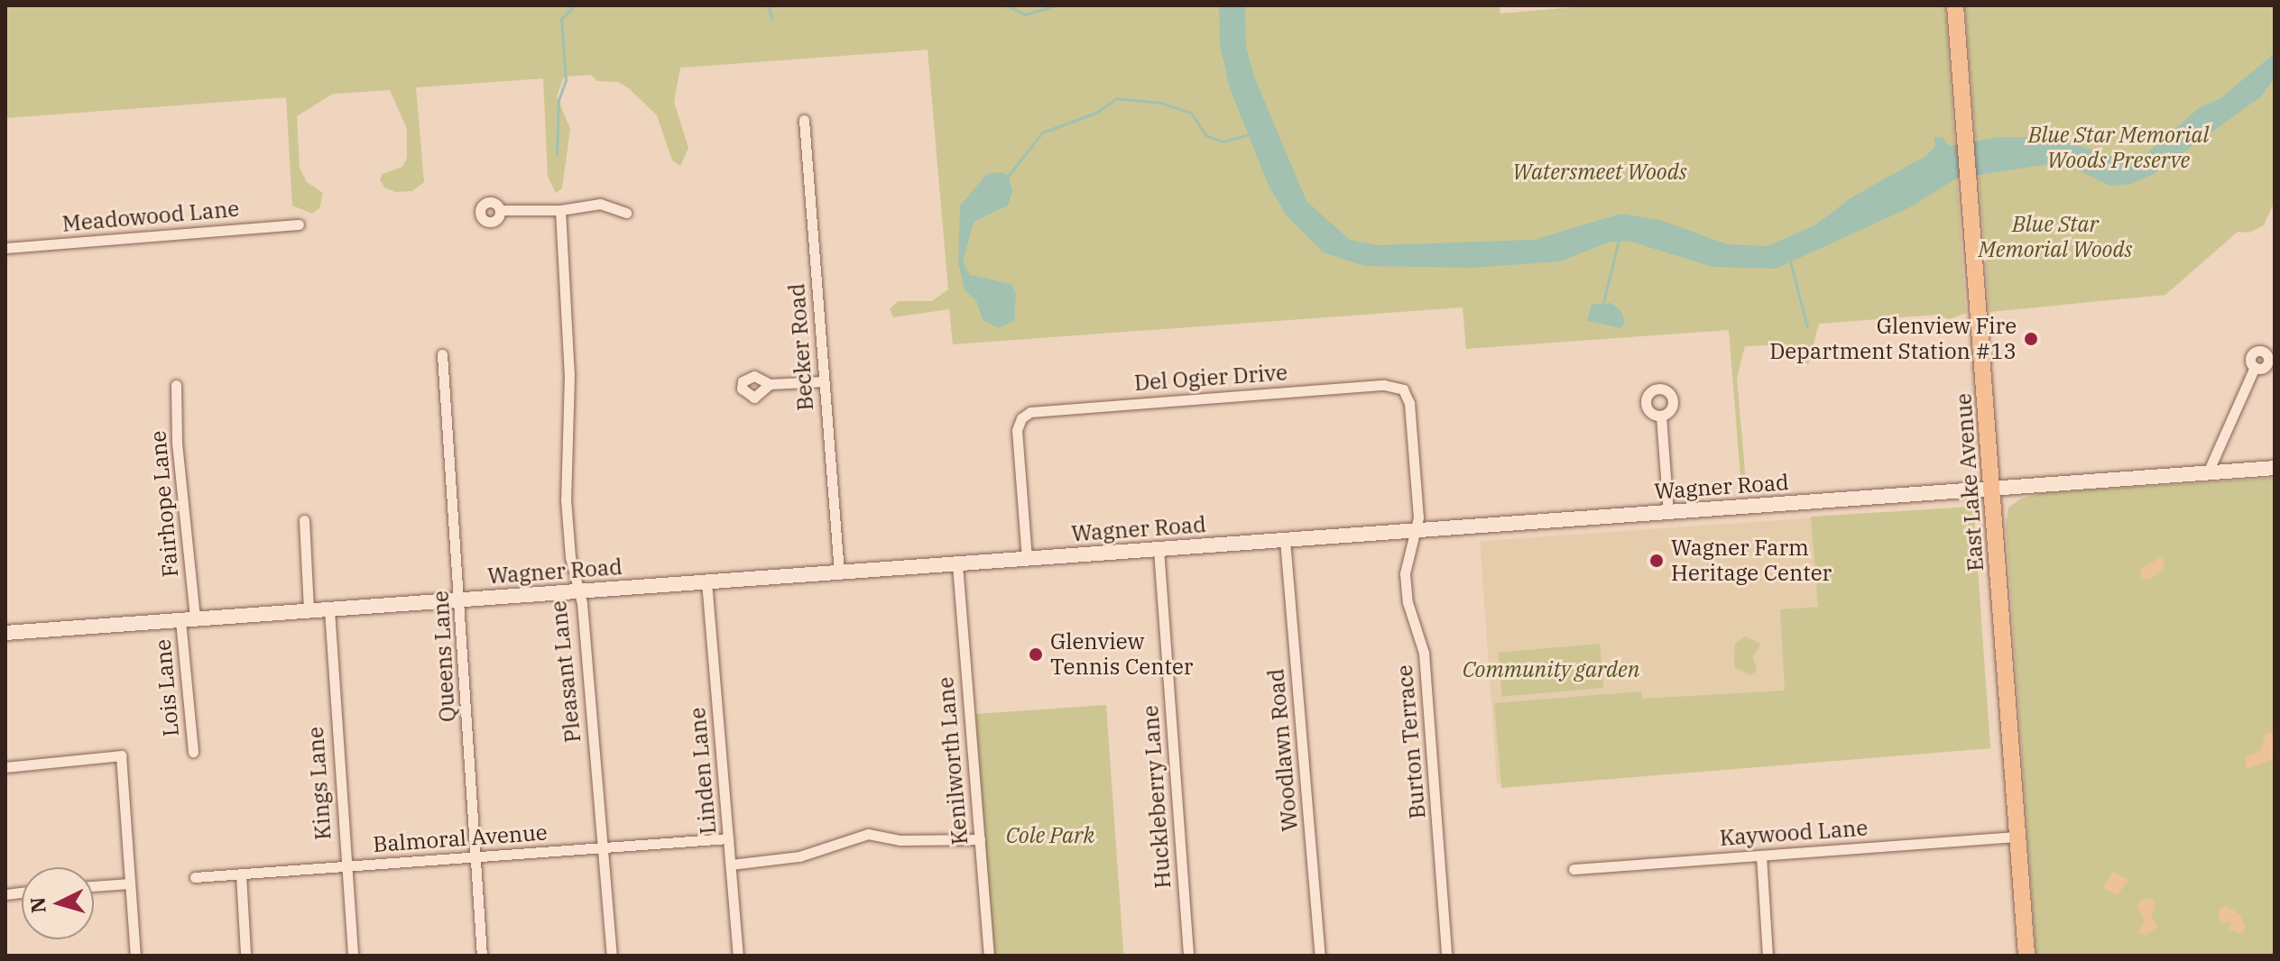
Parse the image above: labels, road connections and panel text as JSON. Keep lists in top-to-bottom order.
{
  "streets": {
    "main road": ["East Lake Avenue"],
    "street": [
      "Meadowood Lane",
      "Becker Road",
      "Del Ogier Drive",
      "Wagner Road",
      "Fairhope Lane",
      "Queens Lane",
      "Pleasant Lane",
      "Lois Lane",
      "Burton Terrace",
      "Woodlawn Road",
      "Kenilworth Lane",
      "Linden Lane",
      "Kings Lane",
      "Huckleberry Lane",
      "Kaywood Lane",
      "Balmoral Avenue"
    ]
  },
  "crossings": [
    ["Becker Road", "Wagner Road"],
    ["Del Ogier Drive", "Wagner Road"],
    ["Del Ogier Drive", "Burton Terrace"],
    ["East Lake Avenue", "Wagner Road"],
    ["East Lake Avenue", "Kaywood Lane"],
    ["Wagner Road", "Fairhope Lane"],
    ["Wagner Road", "Queens Lane"],
    ["Wagner Road", "Pleasant Lane"],
    ["Wagner Road", "Lois Lane"],
    ["Wagner Road", "Burton Terrace"],
    ["Wagner Road", "Woodlawn Road"],
    ["Wagner Road", "Kenilworth Lane"],
    ["Wagner Road", "Linden Lane"],
    ["Wagner Road", "Kings Lane"],
    ["Wagner Road", "Huckleberry Lane"],
    ["Fairhope Lane", "Lois Lane"],
    ["Queens Lane", "Balmoral Avenue"],
    ["Pleasant Lane", "Balmoral Avenue"],
    ["Linden Lane", "Balmoral Avenue"],
    ["Kings Lane", "Balmoral Avenue"]
  ],
  "parks": [
    "Blue Star Memorial Woods Preserve",
    "Watersmeet Woods",
    "Blue Star Memorial Woods",
    "Community garden",
    "Cole Park"
  ],
  "places": ["Glenview Fire Department Station #13", "Wagner Farm Heritage Center", "Glenview Tennis Center"],
  "north": "left"
}
